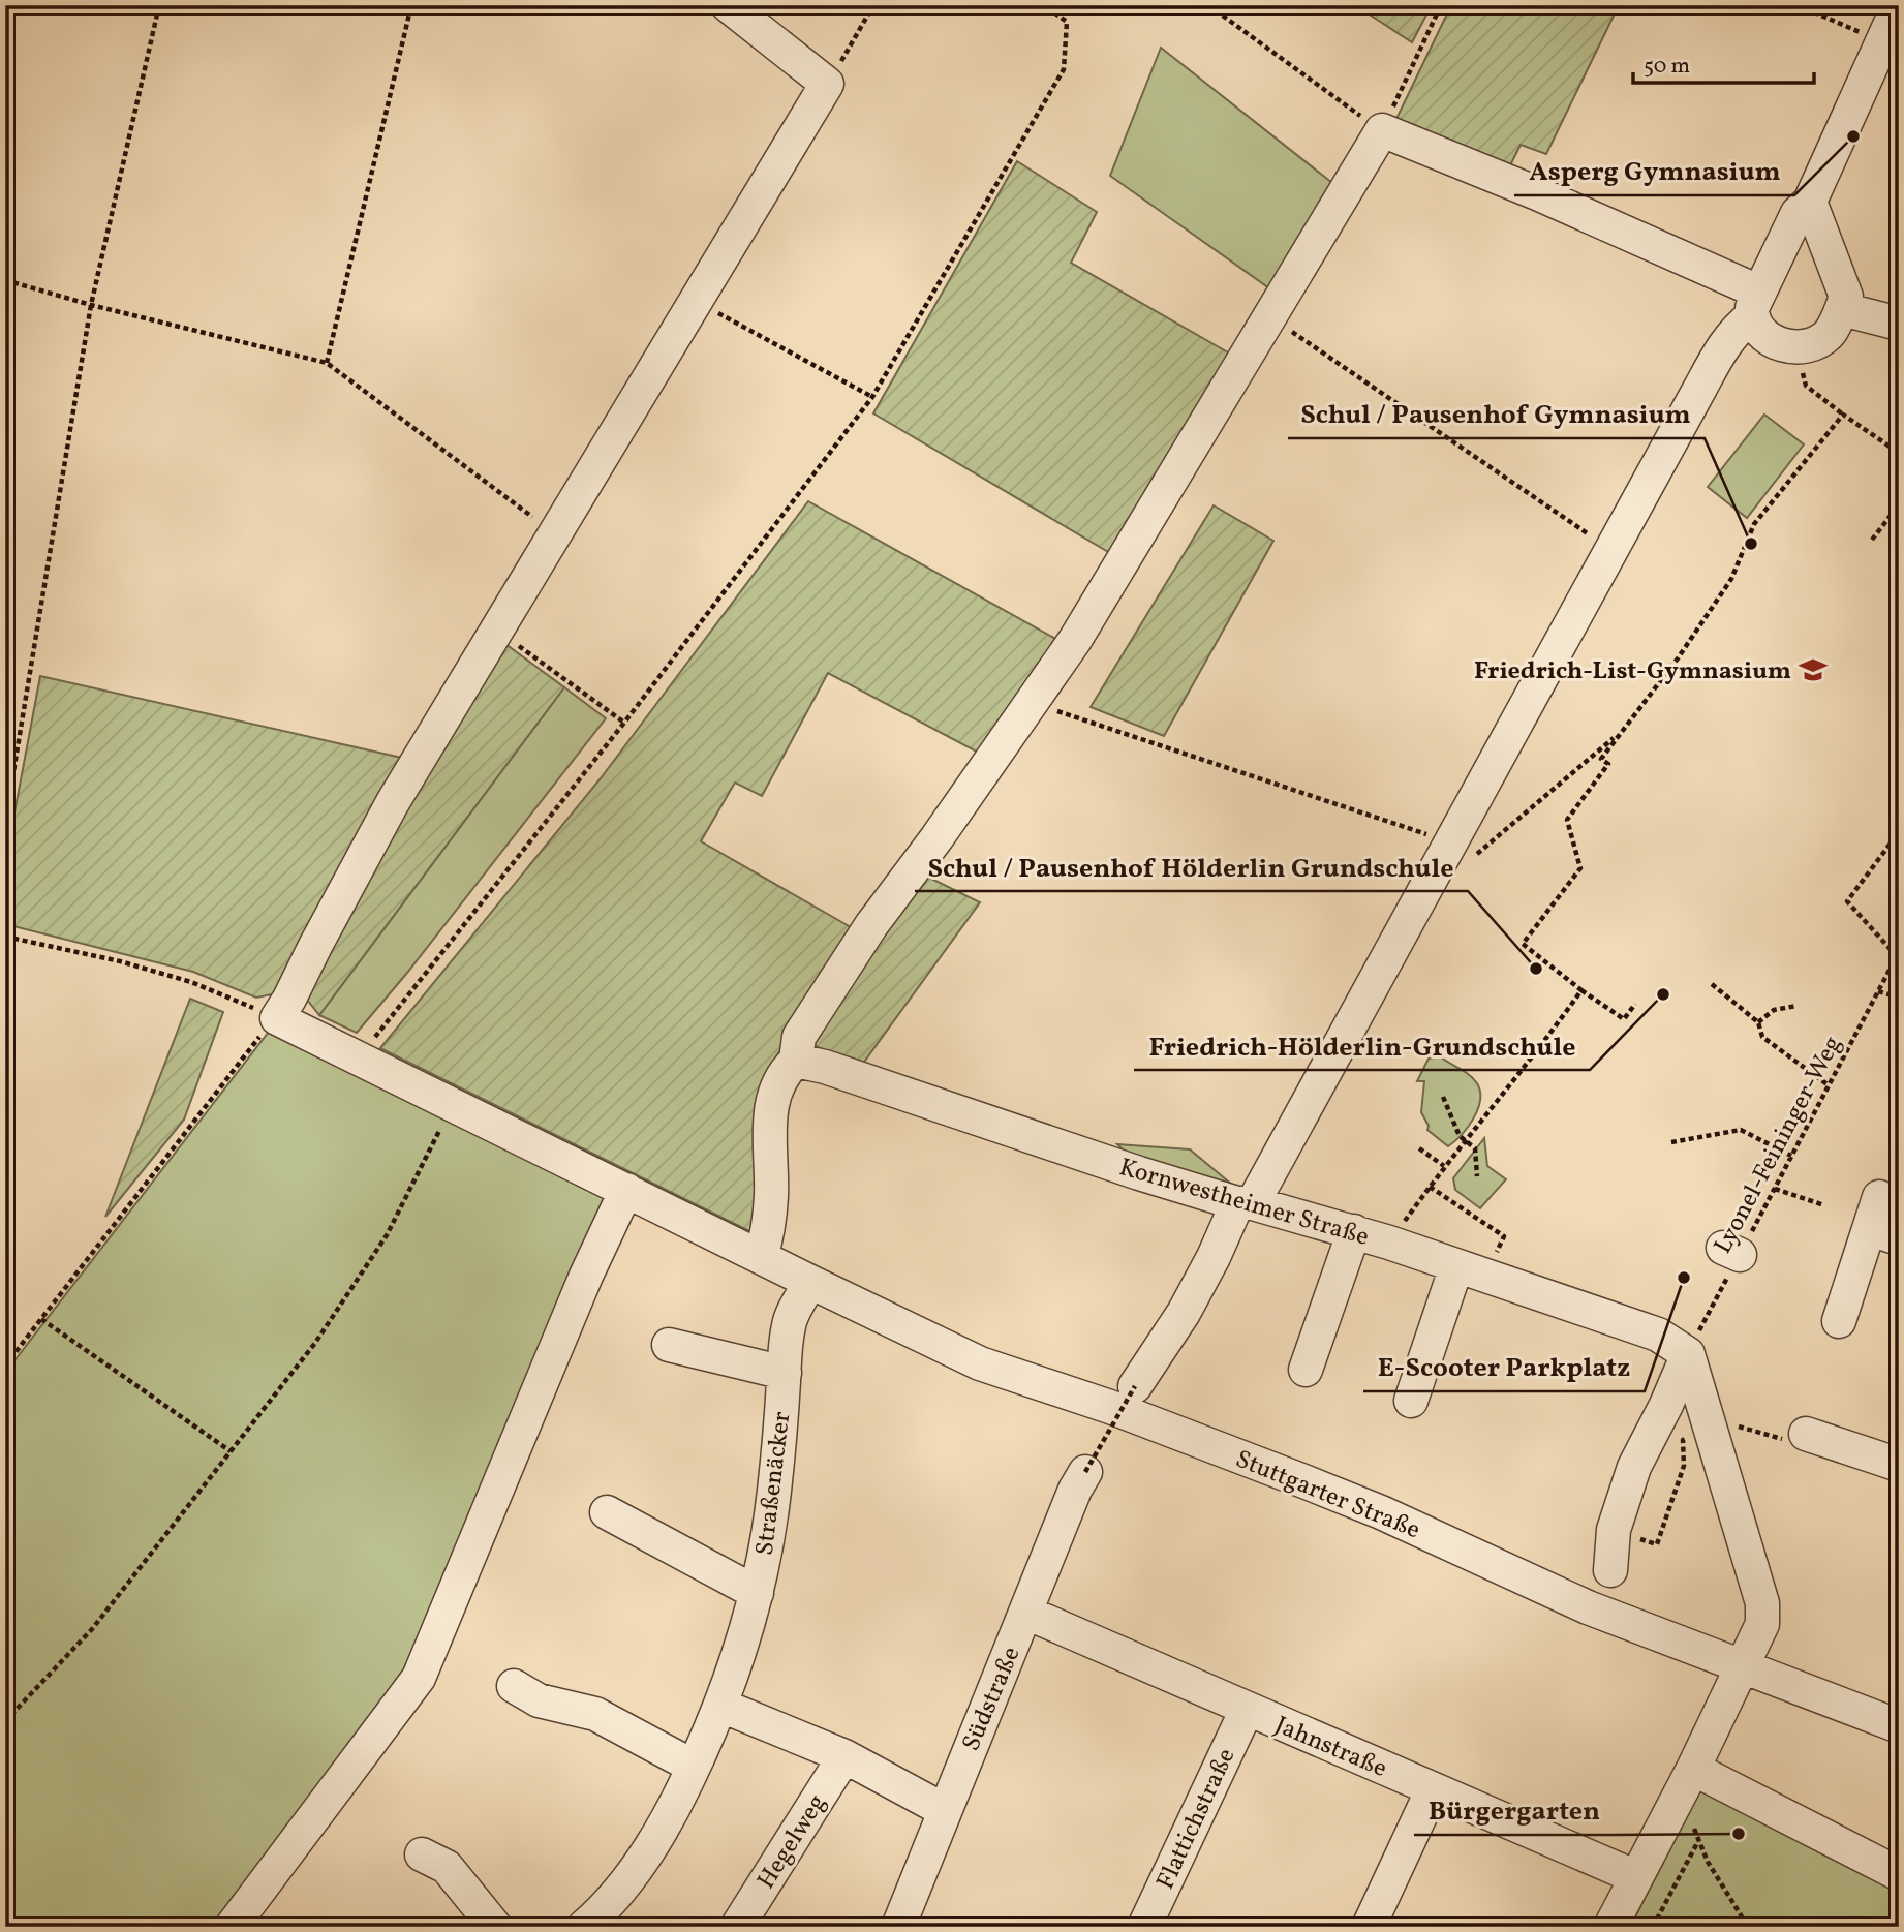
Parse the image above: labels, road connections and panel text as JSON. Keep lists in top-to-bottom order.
{
  "streets": {
    "street": [
      "Kornwestheimer Straße",
      "Straßenäcker",
      "Stuttgarter Straße",
      "Südstraße",
      "Jahnstraße",
      "Flattichstraße",
      "Hegelweg"
    ],
    "path": ["Lyonel-Feininger-Weg"]
  },
  "crossings": [
    ["Lyonel-Feininger-Weg", "Kornwestheimer Straße"],
    ["Straßenäcker", "Stuttgarter Straße"],
    ["Südstraße", "Jahnstraße"],
    ["Jahnstraße", "Flattichstraße"]
  ],
  "places": {
    "other": [
      "Asperg Gymnasium",
      "Schul / Pausenhof Gymnasium",
      "Schul / Pausenhof Hölderlin Grundschule",
      "Friedrich-Hölderlin-Grundschule",
      "E-Scooter Parkplatz",
      "Bürgergarten"
    ],
    "school or university": ["Friedrich-List-Gymnasium"]
  },
  "scale_bar": "50 m"
}
